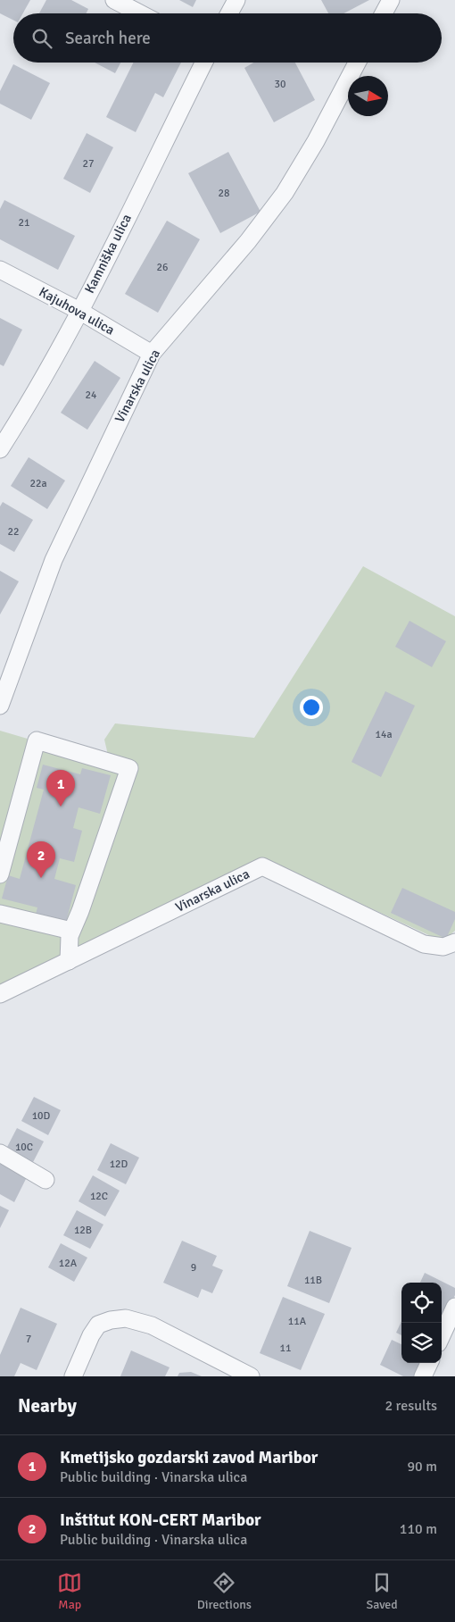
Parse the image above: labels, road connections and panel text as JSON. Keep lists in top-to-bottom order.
{
  "streets": {
    "street": ["Kamniška ulica", "Kajuhova ulica", "Vinarska ulica"]
  },
  "crossings": [
    ["Kamniška ulica", "Kajuhova ulica"],
    ["Kajuhova ulica", "Vinarska ulica"]
  ],
  "house_numbers": [
    "30",
    "27",
    "28",
    "21",
    "26",
    "24",
    "22a",
    "22",
    "14a",
    "10D",
    "10C",
    "12D",
    "12C",
    "12B",
    "12A",
    "9",
    "11B",
    "11A",
    "7",
    "11"
  ],
  "north": "right",
  "page": {
    "search": "Search here",
    "pins": ["1", "2"],
    "heading": ["Nearby", "2 results"],
    "list": [
      {
        "mark": "1",
        "name": "Kmetijsko gozdarski zavod Maribor",
        "note": "Public building · Vinarska ulica",
        "value": "90 m"
      },
      {
        "mark": "2",
        "name": "Inštitut KON-CERT Maribor",
        "note": "Public building · Vinarska ulica",
        "value": "110 m"
      }
    ],
    "nav": ["Map", "Directions", "Saved"]
  }
}
